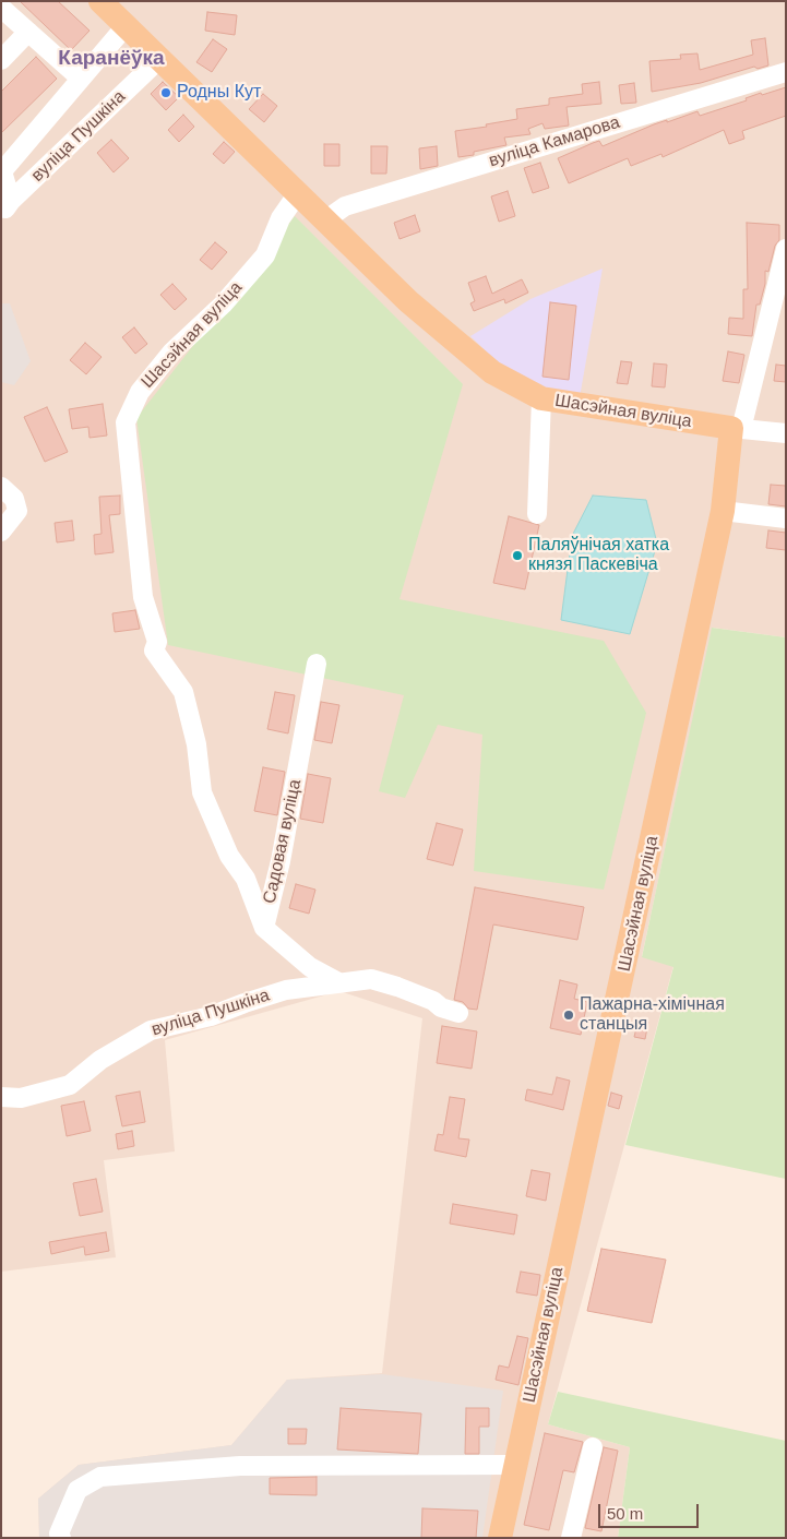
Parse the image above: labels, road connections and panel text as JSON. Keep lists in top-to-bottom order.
{
  "streets": {
    "main road": ["Шасэйная вуліца"],
    "street": ["вуліца Пушкіна", "вуліца Камарова", "Садовая вуліца"]
  },
  "crossings": [
    ["вуліца Пушкіна", "Шасэйная вуліца"],
    ["вуліца Пушкіна", "Садовая вуліца"],
    ["вуліца Камарова", "Шасэйная вуліца"],
    ["Шасэйная вуліца", "Садовая вуліца"]
  ],
  "districts": ["Каранёўка"],
  "places": ["Родны Кут", "Паляўнічая хатка князя Паскевіча", "Пажарна-хімічная станцыя"],
  "scale_bar": "50 m"
}
